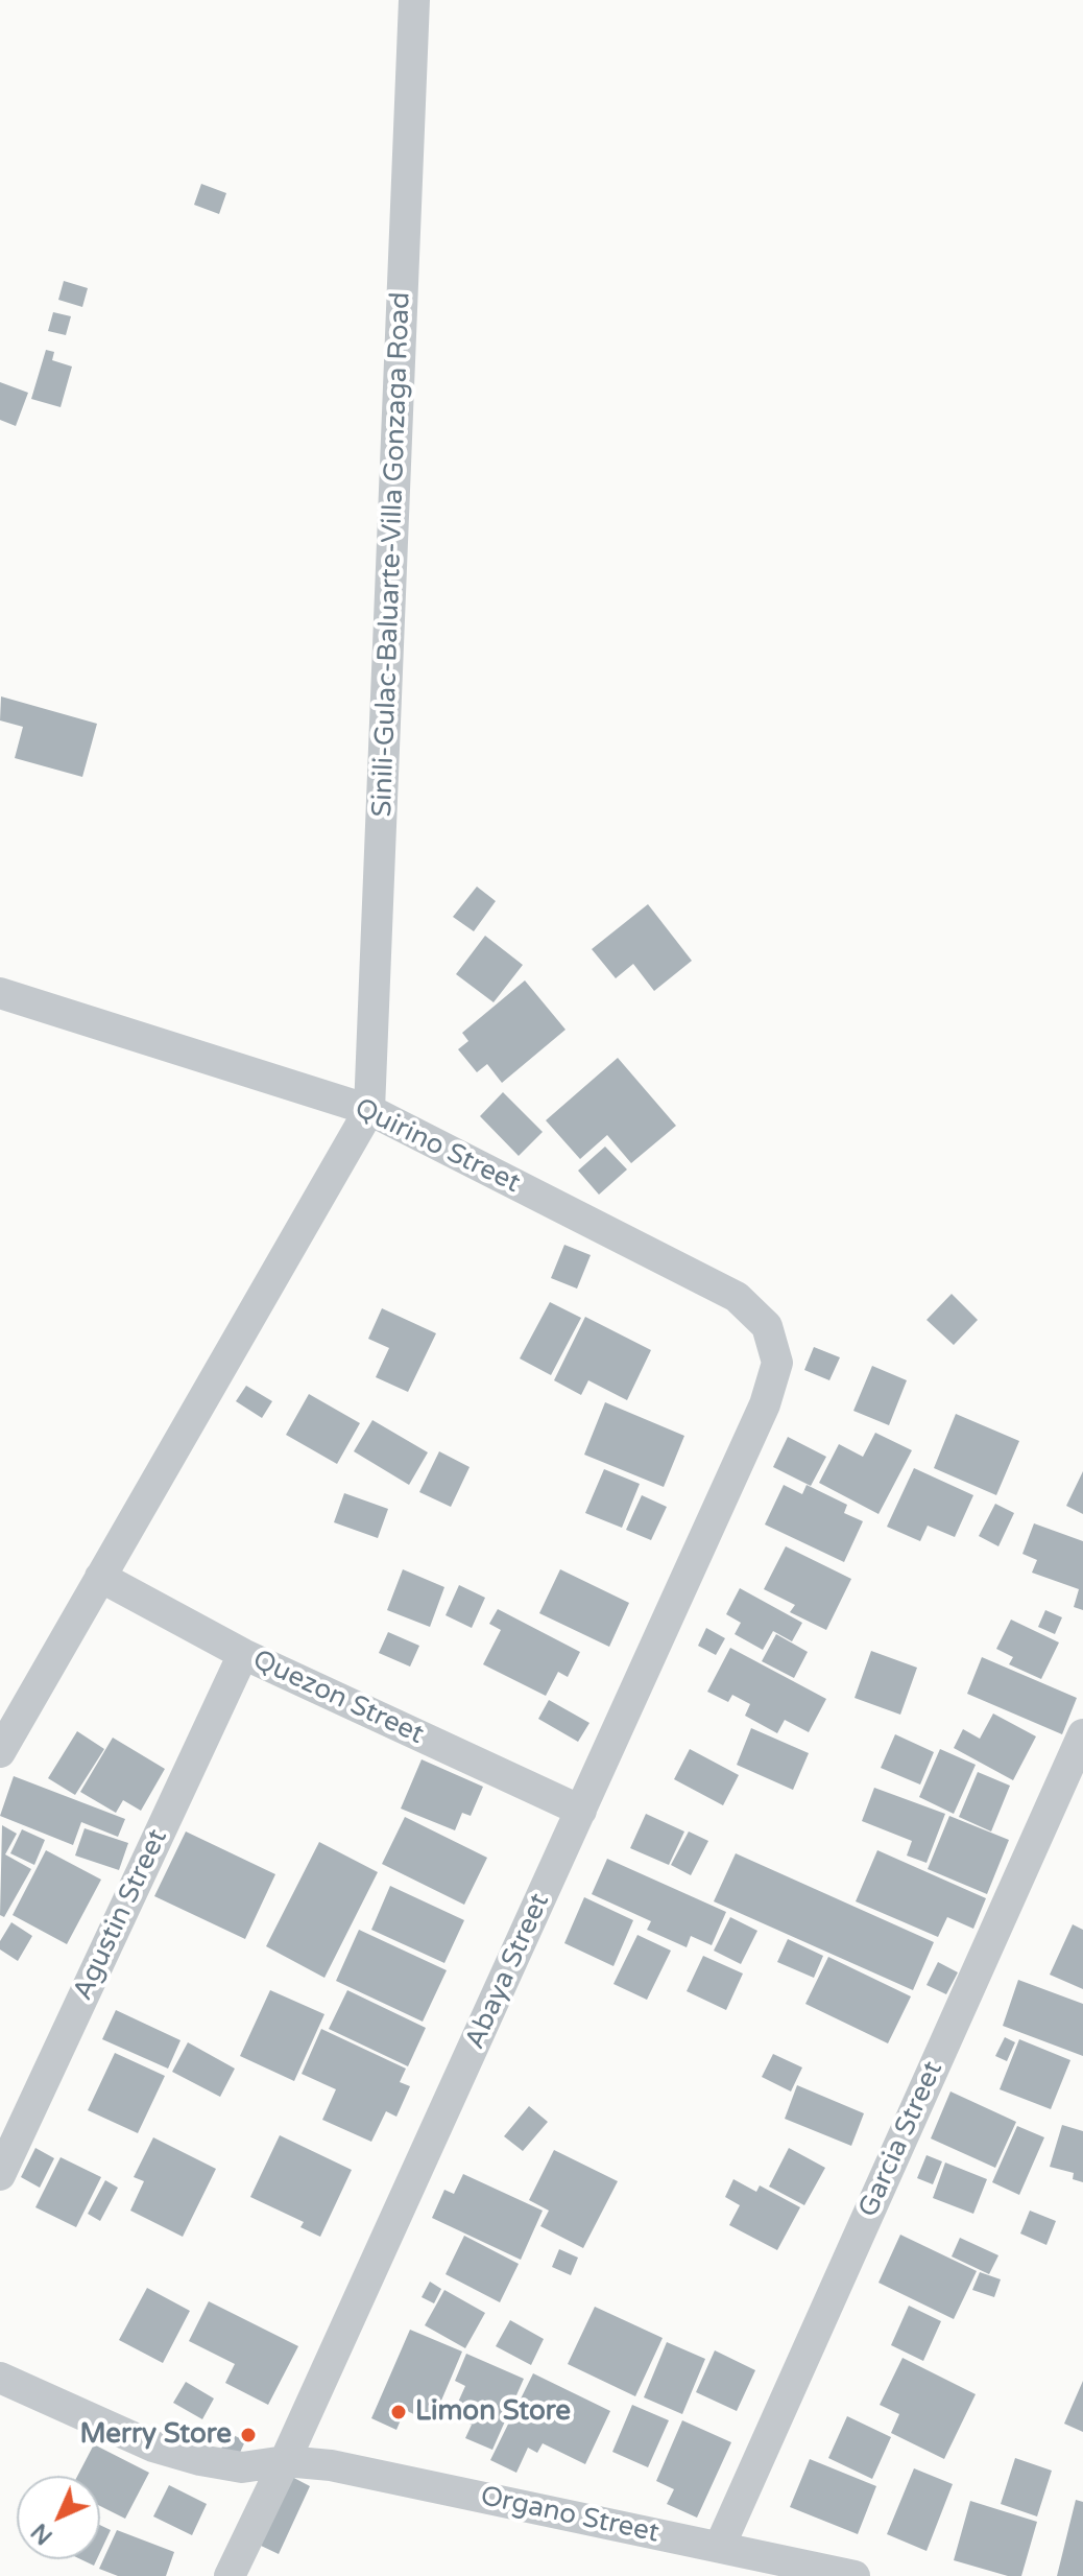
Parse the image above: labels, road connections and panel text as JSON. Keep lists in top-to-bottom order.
{
  "streets": {
    "street": [
      "Sinili-Gulac-Baluarte-Villa Gonzaga Road",
      "Quirino Street",
      "Quezon Street",
      "Agustin Street",
      "Abaya Street",
      "Garcia Street",
      "Organo Street"
    ]
  },
  "crossings": [
    ["Sinili-Gulac-Baluarte-Villa Gonzaga Road", "Quirino Street"],
    ["Quirino Street", "Abaya Street"],
    ["Quezon Street", "Agustin Street"],
    ["Quezon Street", "Abaya Street"],
    ["Abaya Street", "Organo Street"],
    ["Garcia Street", "Organo Street"]
  ],
  "places": ["Limon Store", "Merry Store"],
  "north": "bottom left"
}
